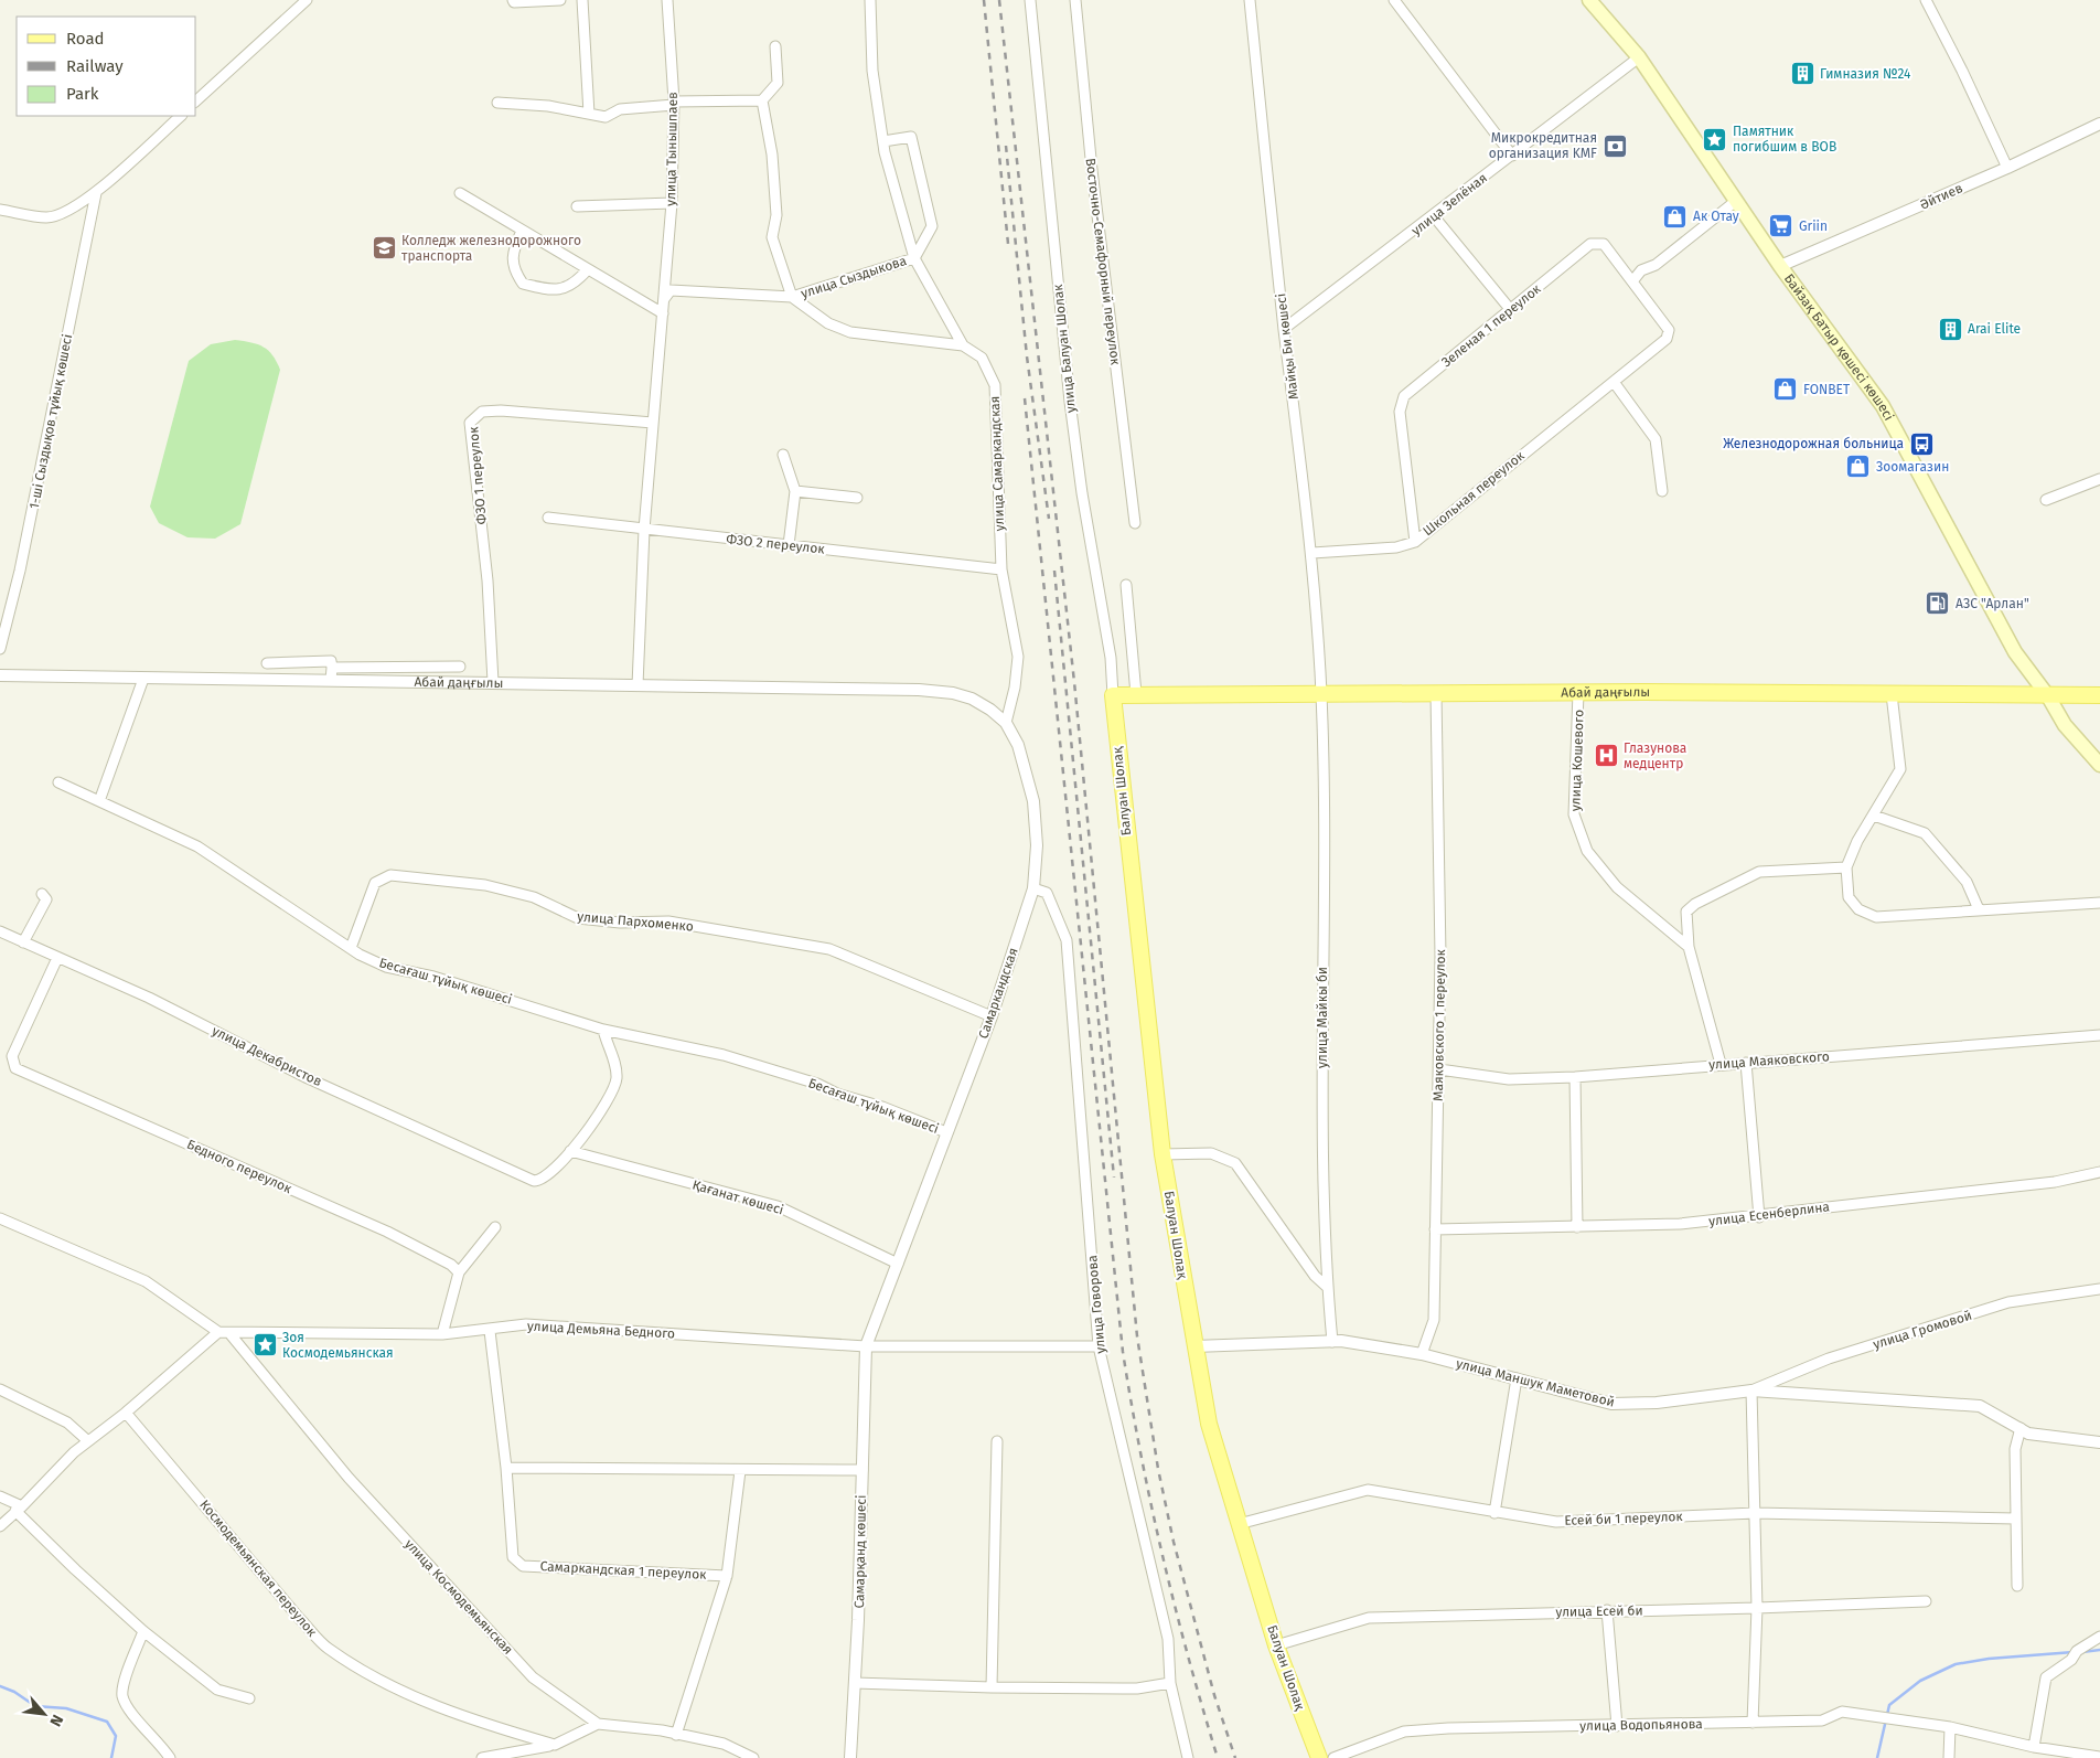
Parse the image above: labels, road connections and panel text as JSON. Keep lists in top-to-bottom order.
{
  "streets": {
    "main road": ["Байзақ Батыр қөшесі көшесі", "Абай даңғылы", "Балуан Шолақ"],
    "street": [
      "улица Тынышпаев",
      "Әйтиев",
      "улица Зелёная",
      "Восточно-Семафорный переулок",
      "улица Сыздыкова",
      "Зеленая 1 переулок",
      "Майқы Би көшесі",
      "улица Балуан Шолак",
      "1-ші Сыздықов тұйық көшесі",
      "улица Самаркандская",
      "ФЗО 1 переулок",
      "Школьная переулок",
      "ФЗО 2 переулок",
      "улица Кошевого",
      "улица Пархоменко",
      "Бесағаш тұйық көшесі",
      "Самаркандская",
      "улица Майкы би",
      "Маяковского 1 переулок",
      "улица Декабристов",
      "улица Маяковского",
      "Бедного переулок",
      "Қағанат көшесі",
      "улица Есенберлина",
      "улица Говорова",
      "улица Демьяна Бедного",
      "улица Громовой",
      "улица Маншук Маметовой",
      "Есей би 1 переулок",
      "Самарқанд көшесі",
      "Космодемьянская переулок",
      "Самаркандская 1 переулок",
      "улица Космодемьянская",
      "улица Есей би",
      "улица Водопьянова"
    ]
  },
  "crossings": [
    ["улица Тынышпаев", "улица Сыздыкова"],
    ["Әйтиев", "Байзақ Батыр қөшесі көшесі"],
    ["улица Зелёная", "Майқы Би көшесі"],
    ["улица Зелёная", "Байзақ Батыр қөшесі көшесі"],
    ["улица Сыздыкова", "улица Самаркандская"],
    ["Зеленая 1 переулок", "Школьная переулок"],
    ["Майқы Би көшесі", "Школьная переулок"],
    ["Майқы Би көшесі", "Абай даңғылы"],
    ["Майқы Би көшесі", "улица Майкы би"],
    ["Байзақ Батыр қөшесі көшесі", "Абай даңғылы"],
    ["улица Балуан Шолак", "Абай даңғылы"],
    ["улица Балуан Шолак", "Балуан Шолақ"],
    ["улица Самаркандская", "ФЗО 2 переулок"],
    ["улица Самаркандская", "Самаркандская"],
    ["ФЗО 1 переулок", "Абай даңғылы"],
    ["Абай даңғылы", "улица Кошевого"],
    ["Абай даңғылы", "Балуан Шолақ"],
    ["Абай даңғылы", "Самаркандская"],
    ["Абай даңғылы", "улица Майкы би"],
    ["Абай даңғылы", "Маяковского 1 переулок"],
    ["Балуан Шолақ", "улица Маншук Маметовой"],
    ["Балуан Шолақ", "Есей би 1 переулок"],
    ["Балуан Шолақ", "улица Есей би"],
    ["улица Пархоменко", "Бесағаш тұйық көшесі"],
    ["улица Пархоменко", "Самаркандская"],
    ["Бесағаш тұйық көшесі", "Самаркандская"],
    ["Самаркандская", "Қағанат көшесі"],
    ["Самаркандская", "улица Говорова"],
    ["Самаркандская", "улица Демьяна Бедного"],
    ["Самаркандская", "Самарқанд көшесі"],
    ["улица Майкы би", "улица Маншук Маметовой"],
    ["Маяковского 1 переулок", "улица Маяковского"],
    ["Маяковского 1 переулок", "улица Есенберлина"],
    ["Маяковского 1 переулок", "улица Маншук Маметовой"],
    ["улица Декабристов", "Бедного переулок"],
    ["улица Декабристов", "Қағанат көшесі"],
    ["улица Говорова", "улица Демьяна Бедного"],
    ["улица Демьяна Бедного", "Самарқанд көшесі"],
    ["улица Демьяна Бедного", "Самаркандская 1 переулок"],
    ["улица Демьяна Бедного", "улица Космодемьянская"],
    ["улица Громовой", "улица Маншук Маметовой"],
    ["Самаркандская 1 переулок", "улица Космодемьянская"]
  ],
  "places": {
    "building": ["Гимназия №24", "Arai Elite"],
    "place": ["Памятник погибшим в ВОВ", "Зоя Космодемьянская"],
    "bank": ["Микрокредитная организация KMF"],
    "shop": ["Ак Отау", "FONBET", "Зоомагазин"],
    "supermarket": ["Griin"],
    "school or university": ["Колледж железнодорожного транспорта"],
    "bus stop": ["Железнодорожная больница"],
    "fuel station": ["АЗС \"Арлан\""],
    "hospital": ["Глазунова медцентр"]
  },
  "legend": ["Road", "Railway", "Park"],
  "north": "bottom right"
}
